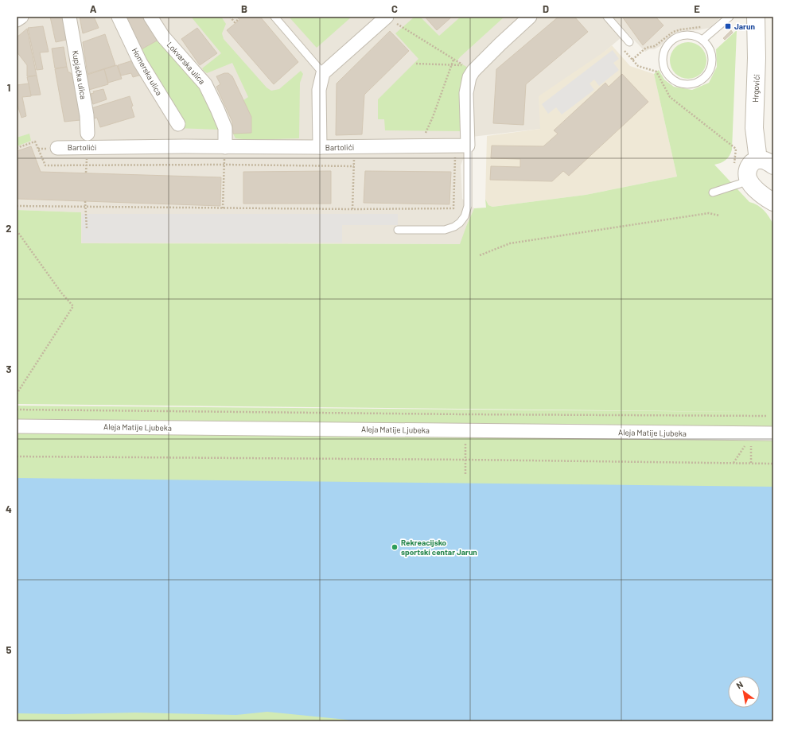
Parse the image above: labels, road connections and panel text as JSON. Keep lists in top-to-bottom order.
{
  "streets": {
    "street": [
      "Lokvarska ulica",
      "Homerska ulica",
      "Kupjačka ulica",
      "Hrgovići",
      "Bartolići",
      "Aleja Matije Ljubeka"
    ]
  },
  "crossings": [
    ["Lokvarska ulica", "Bartolići"]
  ],
  "places": {
    "transit": ["Jarun"],
    "other": ["Rekreacijsko sportski centar Jarun"]
  },
  "north": "top left",
  "grid": {
    "columns": [
      "A",
      "B",
      "C",
      "D",
      "E"
    ],
    "rows": [
      "1",
      "2",
      "3",
      "4",
      "5"
    ]
  }
}
